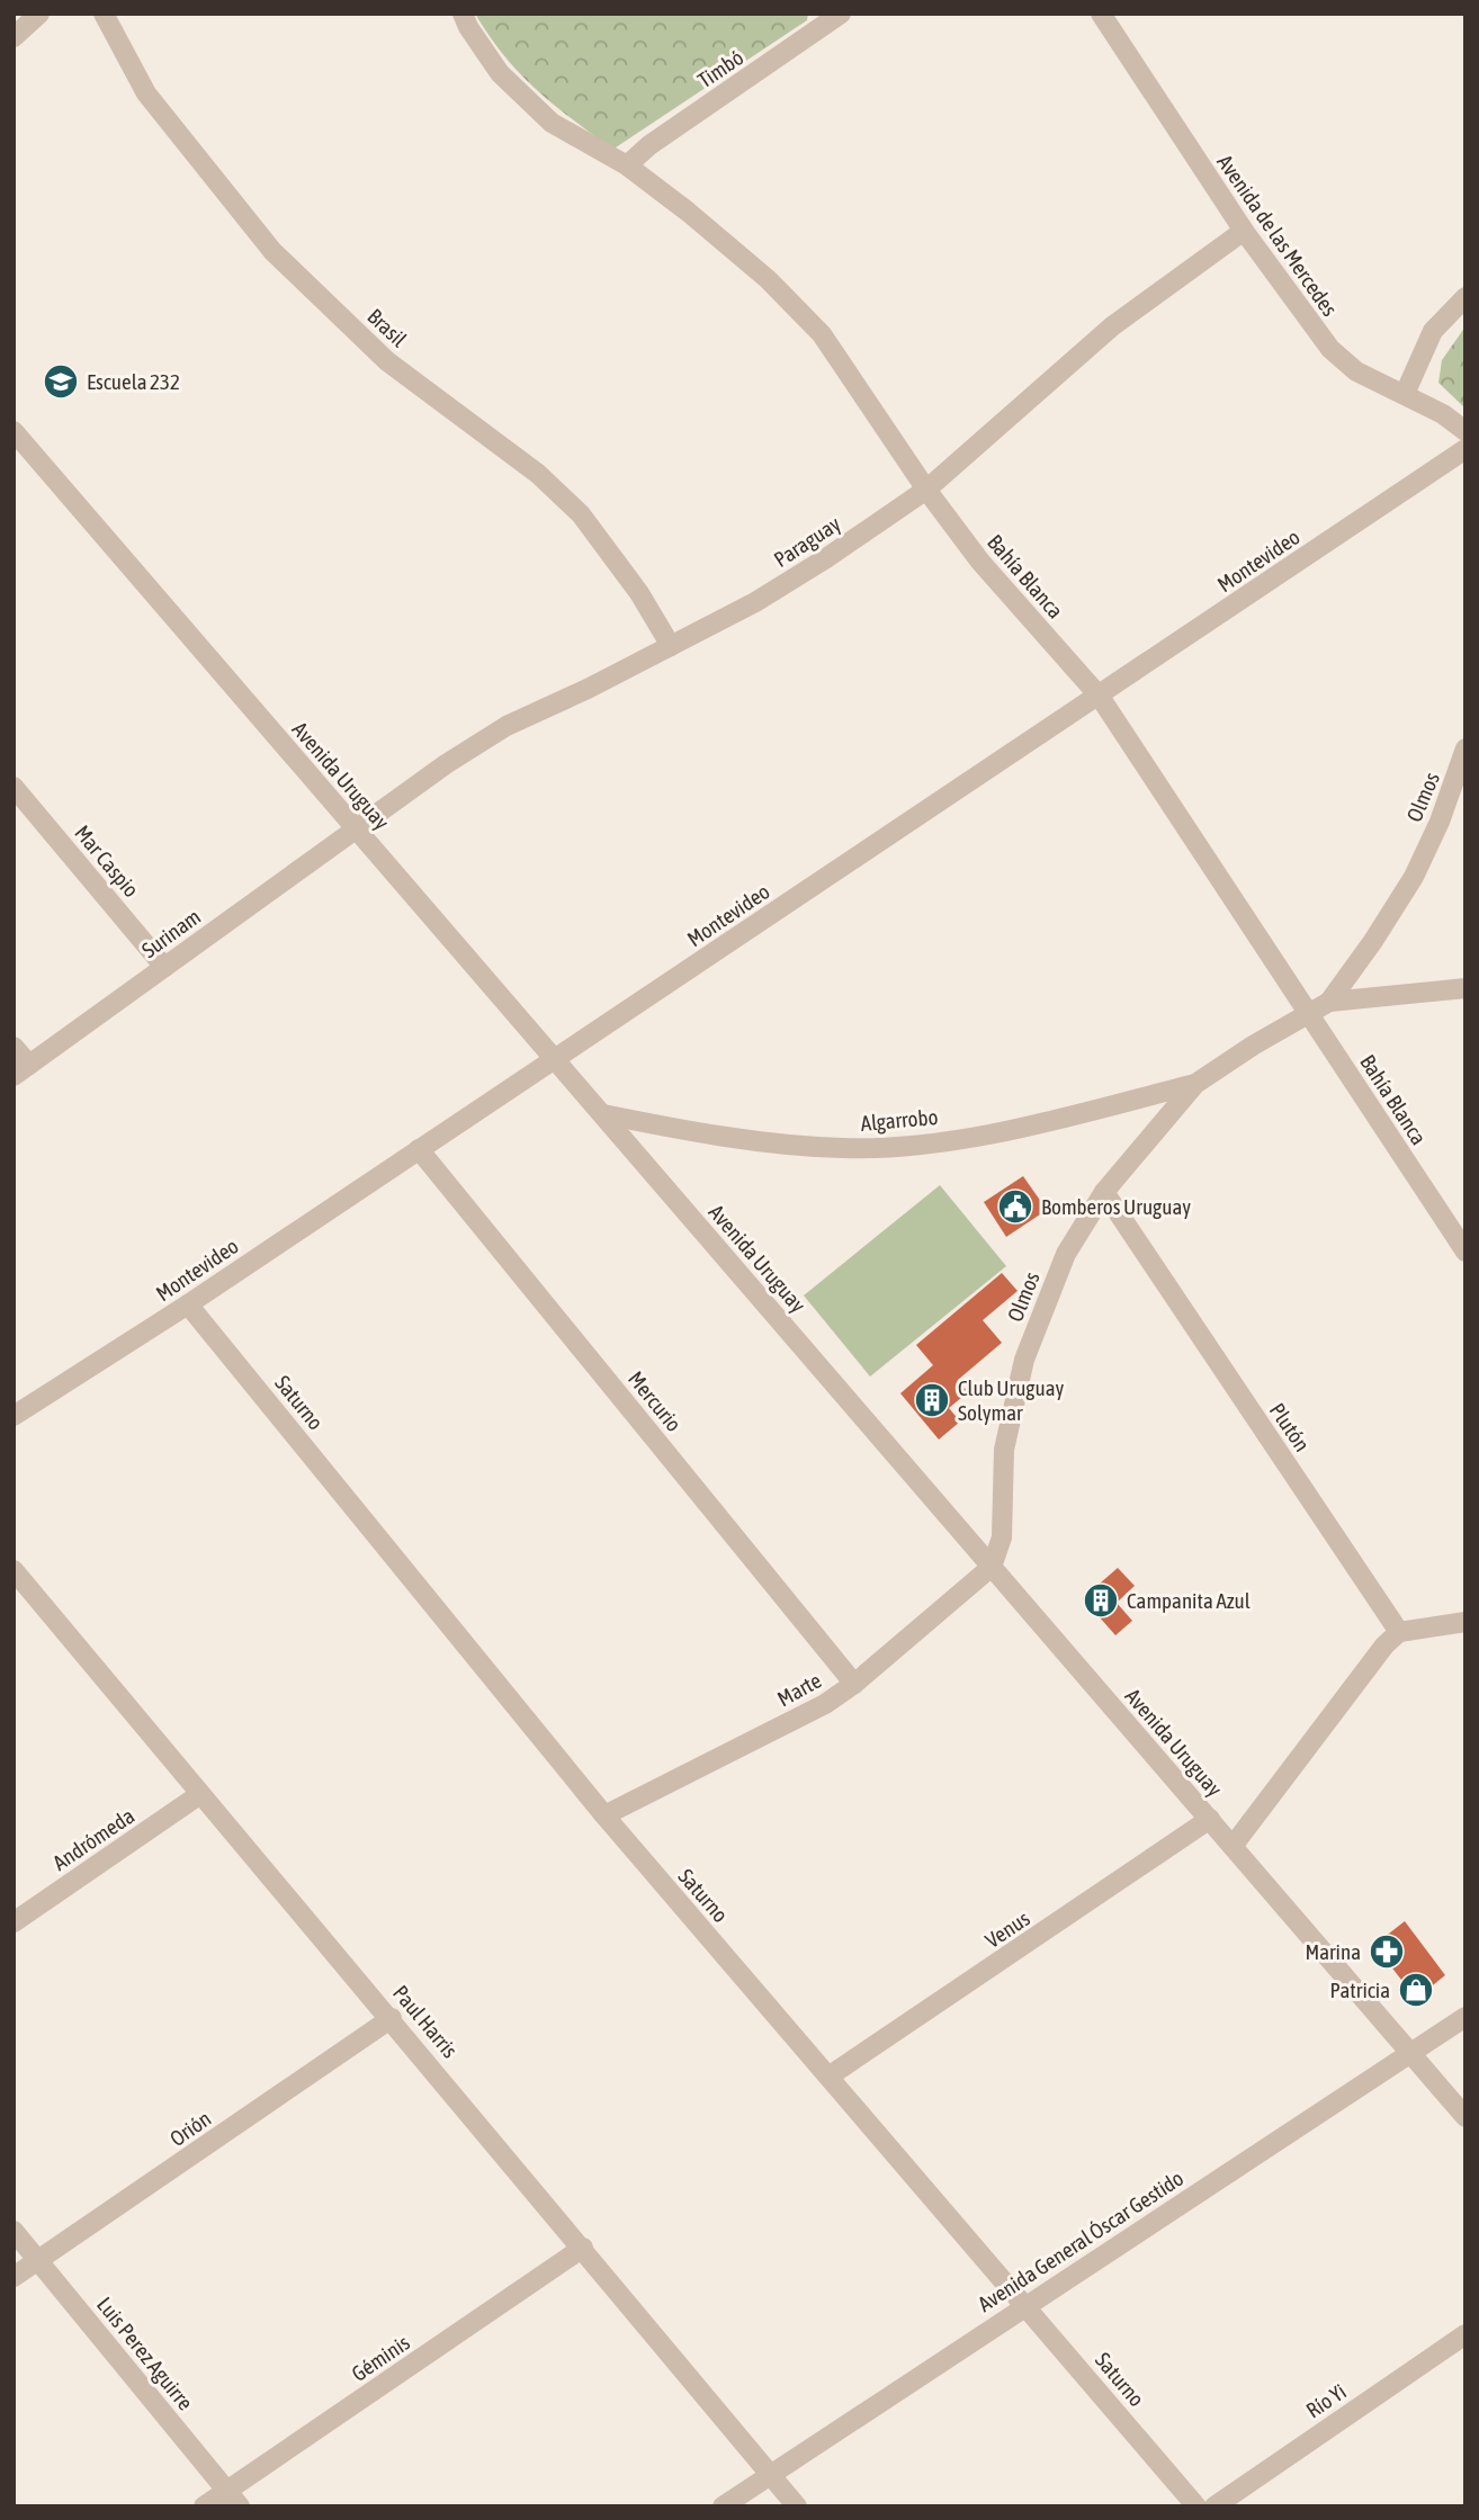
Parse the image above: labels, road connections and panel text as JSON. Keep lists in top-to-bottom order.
{
  "streets": {
    "street": [
      "Timbó",
      "Avenida de las Mercedes",
      "Brasil",
      "Paraguay",
      "Montevideo",
      "Bahía Blanca",
      "Avenida Uruguay",
      "Olmos",
      "Mar Caspio",
      "Surinam",
      "Algarrobo",
      "Mercurio",
      "Saturno",
      "Plutón",
      "Marte",
      "Andrómeda",
      "Venus",
      "Paul Harris",
      "Orión",
      "Avenida General Óscar Gestido",
      "Luis Perez Aguirre",
      "Géminis",
      "Río Yi"
    ]
  },
  "crossings": [
    ["Timbó", "Bahía Blanca"],
    ["Avenida de las Mercedes", "Paraguay"],
    ["Brasil", "Paraguay"],
    ["Paraguay", "Bahía Blanca"],
    ["Paraguay", "Avenida Uruguay"],
    ["Paraguay", "Surinam"],
    ["Montevideo", "Bahía Blanca"],
    ["Montevideo", "Avenida Uruguay"],
    ["Montevideo", "Mercurio"],
    ["Montevideo", "Saturno"],
    ["Bahía Blanca", "Olmos"],
    ["Avenida Uruguay", "Olmos"],
    ["Avenida Uruguay", "Surinam"],
    ["Avenida Uruguay", "Algarrobo"],
    ["Avenida Uruguay", "Marte"],
    ["Avenida Uruguay", "Venus"],
    ["Avenida Uruguay", "Avenida General Óscar Gestido"],
    ["Olmos", "Algarrobo"],
    ["Olmos", "Plutón"],
    ["Olmos", "Marte"],
    ["Mar Caspio", "Surinam"],
    ["Mercurio", "Marte"],
    ["Saturno", "Marte"],
    ["Saturno", "Venus"],
    ["Saturno", "Avenida General Óscar Gestido"],
    ["Andrómeda", "Paul Harris"],
    ["Paul Harris", "Orión"],
    ["Paul Harris", "Avenida General Óscar Gestido"],
    ["Paul Harris", "Géminis"],
    ["Orión", "Luis Perez Aguirre"],
    ["Luis Perez Aguirre", "Géminis"]
  ],
  "places": {
    "school or university": ["Escuela 232"],
    "public building": ["Bomberos Uruguay"],
    "building": ["Club Uruguay Solymar", "Campanita Azul"],
    "pharmacy": ["Marina"],
    "shop": ["Patricia"]
  }
}
